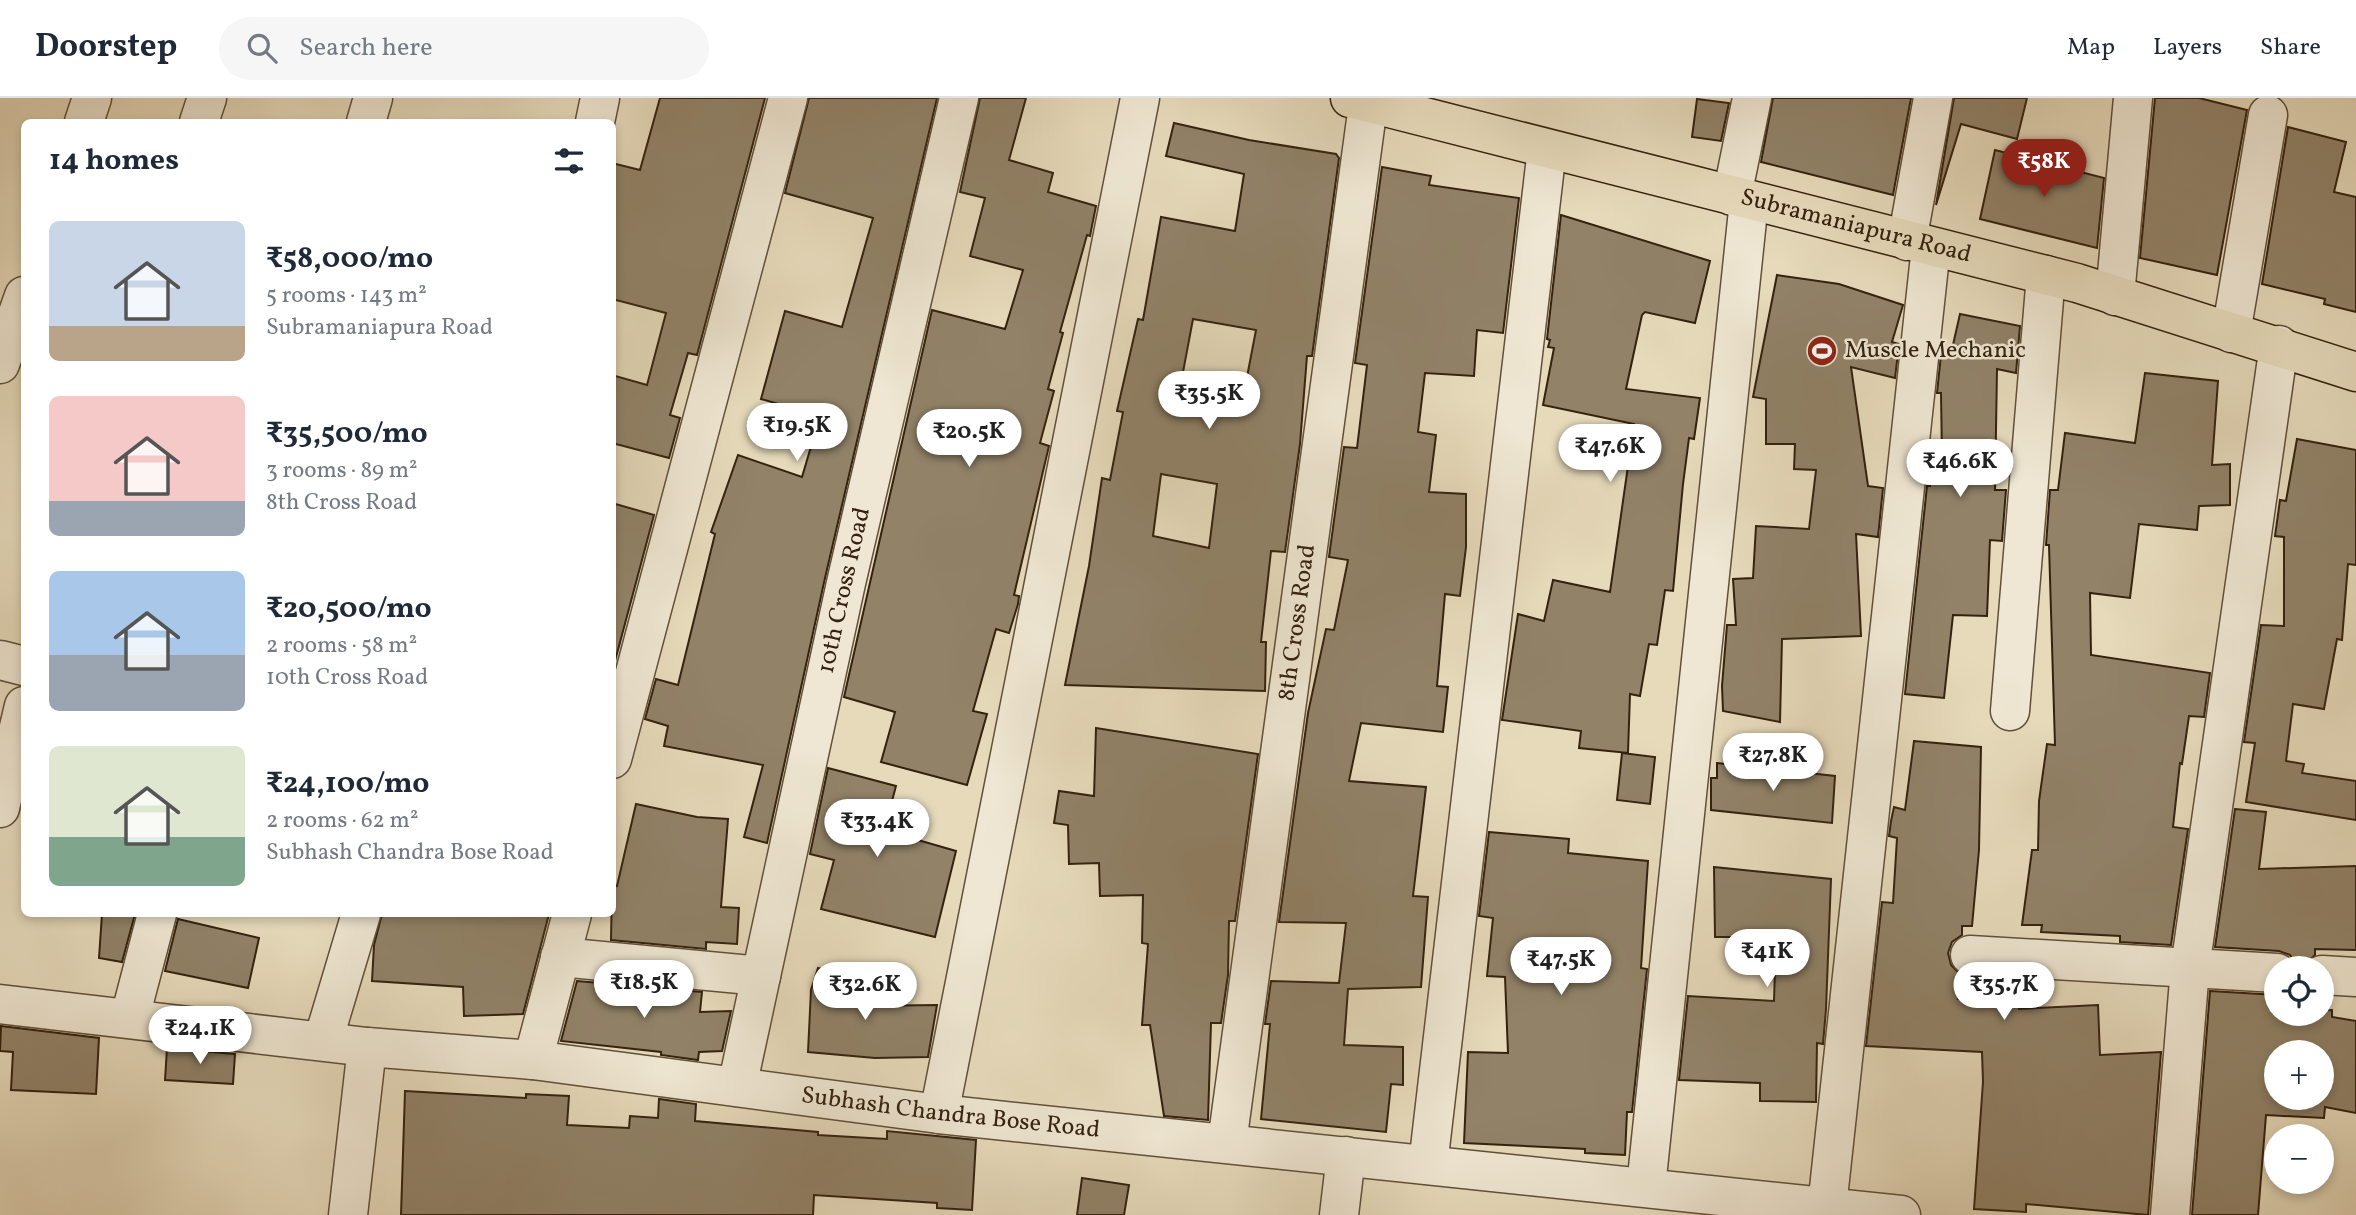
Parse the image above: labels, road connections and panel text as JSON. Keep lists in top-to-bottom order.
{
  "streets": {
    "main road": ["Subramaniapura Road"],
    "street": ["10th Cross Road", "8th Cross Road", "Subhash Chandra Bose Road"]
  },
  "crossings": [
    ["Subramaniapura Road", "8th Cross Road"],
    ["10th Cross Road", "Subhash Chandra Bose Road"],
    ["8th Cross Road", "Subhash Chandra Bose Road"]
  ],
  "places": {
    "sports": ["Muscle Mechanic"]
  },
  "page": {
    "header": "Doorstep",
    "search": "Search here",
    "nav": ["Map", "Layers", "Share"],
    "heading": "14 homes",
    "price": [
      "₹58K",
      "₹35.5K",
      "₹19.5K",
      "₹20.5K",
      "₹47.6K",
      "₹46.6K",
      "₹27.8K",
      "₹33.4K",
      "₹41K",
      "₹47.5K",
      "₹18.5K",
      "₹32.6K",
      "₹35.7K",
      "₹24.1K"
    ],
    "list": [
      {
        "name": "₹58,000/mo",
        "note": "5 rooms · 143 m² · Subramaniapura Road"
      },
      {
        "name": "₹35,500/mo",
        "note": "3 rooms · 89 m² · 8th Cross Road"
      },
      {
        "name": "₹20,500/mo",
        "note": "2 rooms · 58 m² · 10th Cross Road"
      },
      {
        "name": "₹24,100/mo",
        "note": "2 rooms · 62 m² · Subhash Chandra Bose Road"
      }
    ],
    "map_buttons": ["+", "−"]
  }
}
